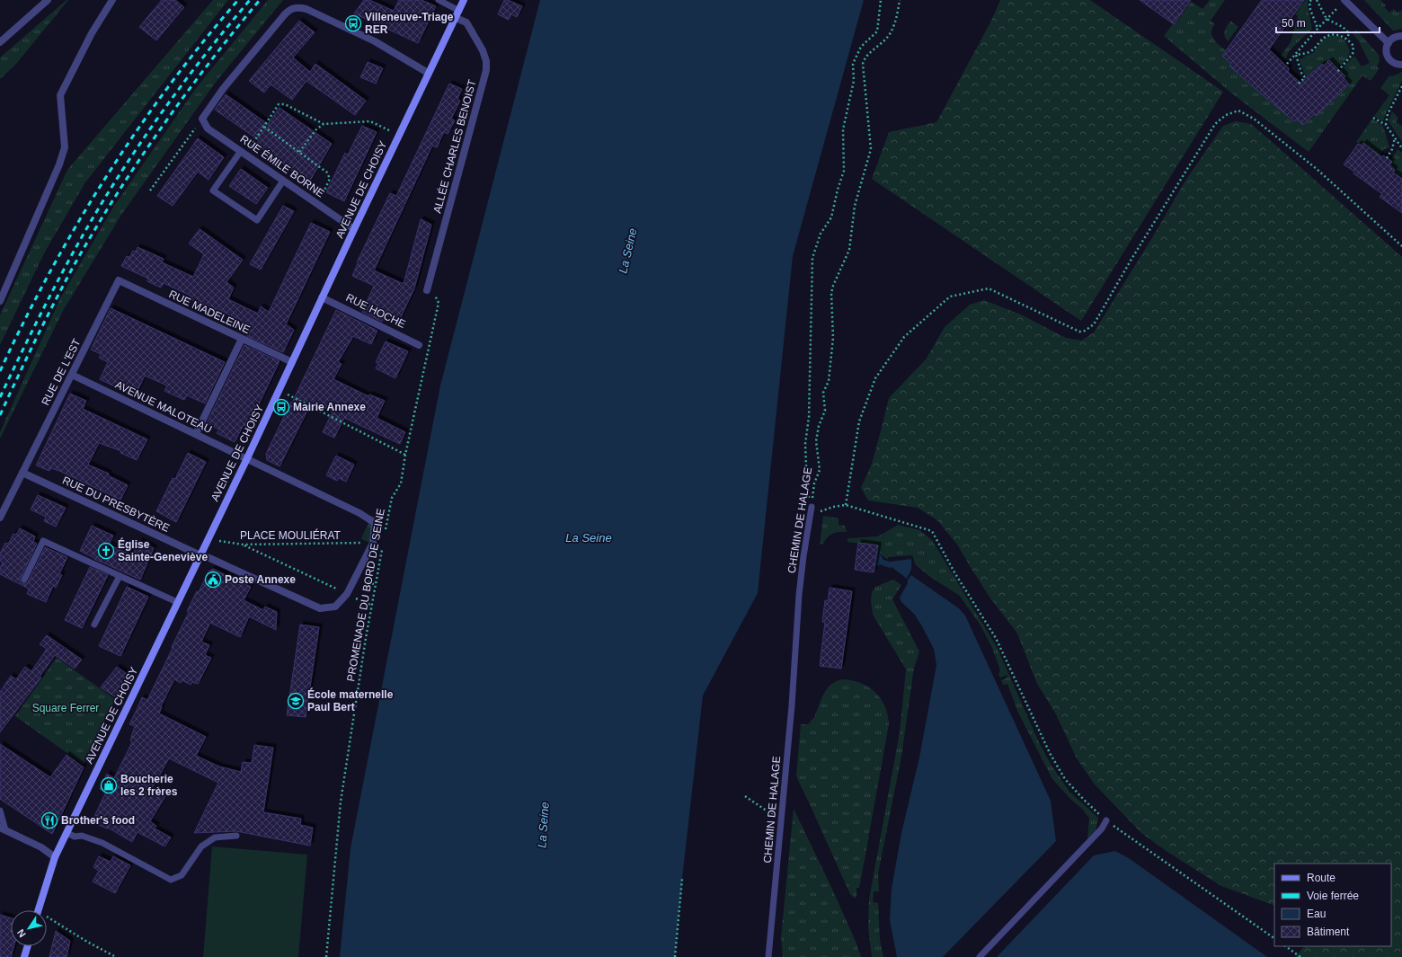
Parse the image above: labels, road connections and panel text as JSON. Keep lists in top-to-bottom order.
{
  "streets": {
    "main road": ["AVENUE DE CHOISY"],
    "street": [
      "ALLÉE CHARLES BENOIST",
      "RUE ÉMILE BORNE",
      "RUE HOCHE",
      "RUE MADELEINE",
      "RUE DE L'EST",
      "AVENUE MALOTEAU",
      "RUE DU PRESBYTÈRE"
    ],
    "lane": ["CHEMIN DE HALAGE"],
    "path": ["PLACE MOULIÉRAT", "PROMENADE DU BORD DE SEINE"]
  },
  "crossings": [
    ["ALLÉE CHARLES BENOIST", "AVENUE DE CHOISY"],
    ["ALLÉE CHARLES BENOIST", "PROMENADE DU BORD DE SEINE"],
    ["RUE ÉMILE BORNE", "AVENUE DE CHOISY"],
    ["AVENUE DE CHOISY", "RUE HOCHE"],
    ["AVENUE DE CHOISY", "RUE MADELEINE"],
    ["AVENUE DE CHOISY", "AVENUE MALOTEAU"],
    ["AVENUE DE CHOISY", "RUE DU PRESBYTÈRE"],
    ["AVENUE DE CHOISY", "PLACE MOULIÉRAT"],
    ["RUE MADELEINE", "RUE DE L'EST"],
    ["RUE DE L'EST", "AVENUE MALOTEAU"],
    ["RUE DE L'EST", "RUE DU PRESBYTÈRE"],
    ["AVENUE MALOTEAU", "RUE DU PRESBYTÈRE"],
    ["AVENUE MALOTEAU", "PLACE MOULIÉRAT"],
    ["RUE DU PRESBYTÈRE", "PLACE MOULIÉRAT"]
  ],
  "water": ["La Seine"],
  "parks": ["Square Ferrer"],
  "places": {
    "bus stop": ["Villeneuve-Triage RER", "Mairie Annexe"],
    "church": ["Église Sainte-Geneviève"],
    "public building": ["Poste Annexe"],
    "school or university": ["École maternelle Paul Bert"],
    "shop": ["Boucherie les 2 frères"],
    "restaurant": ["Brother's food"]
  },
  "legend": [
    "Route",
    "Voie ferrée",
    "Eau",
    "Bâtiment"
  ],
  "scale_bar": "50 m",
  "north": "bottom left"
}
